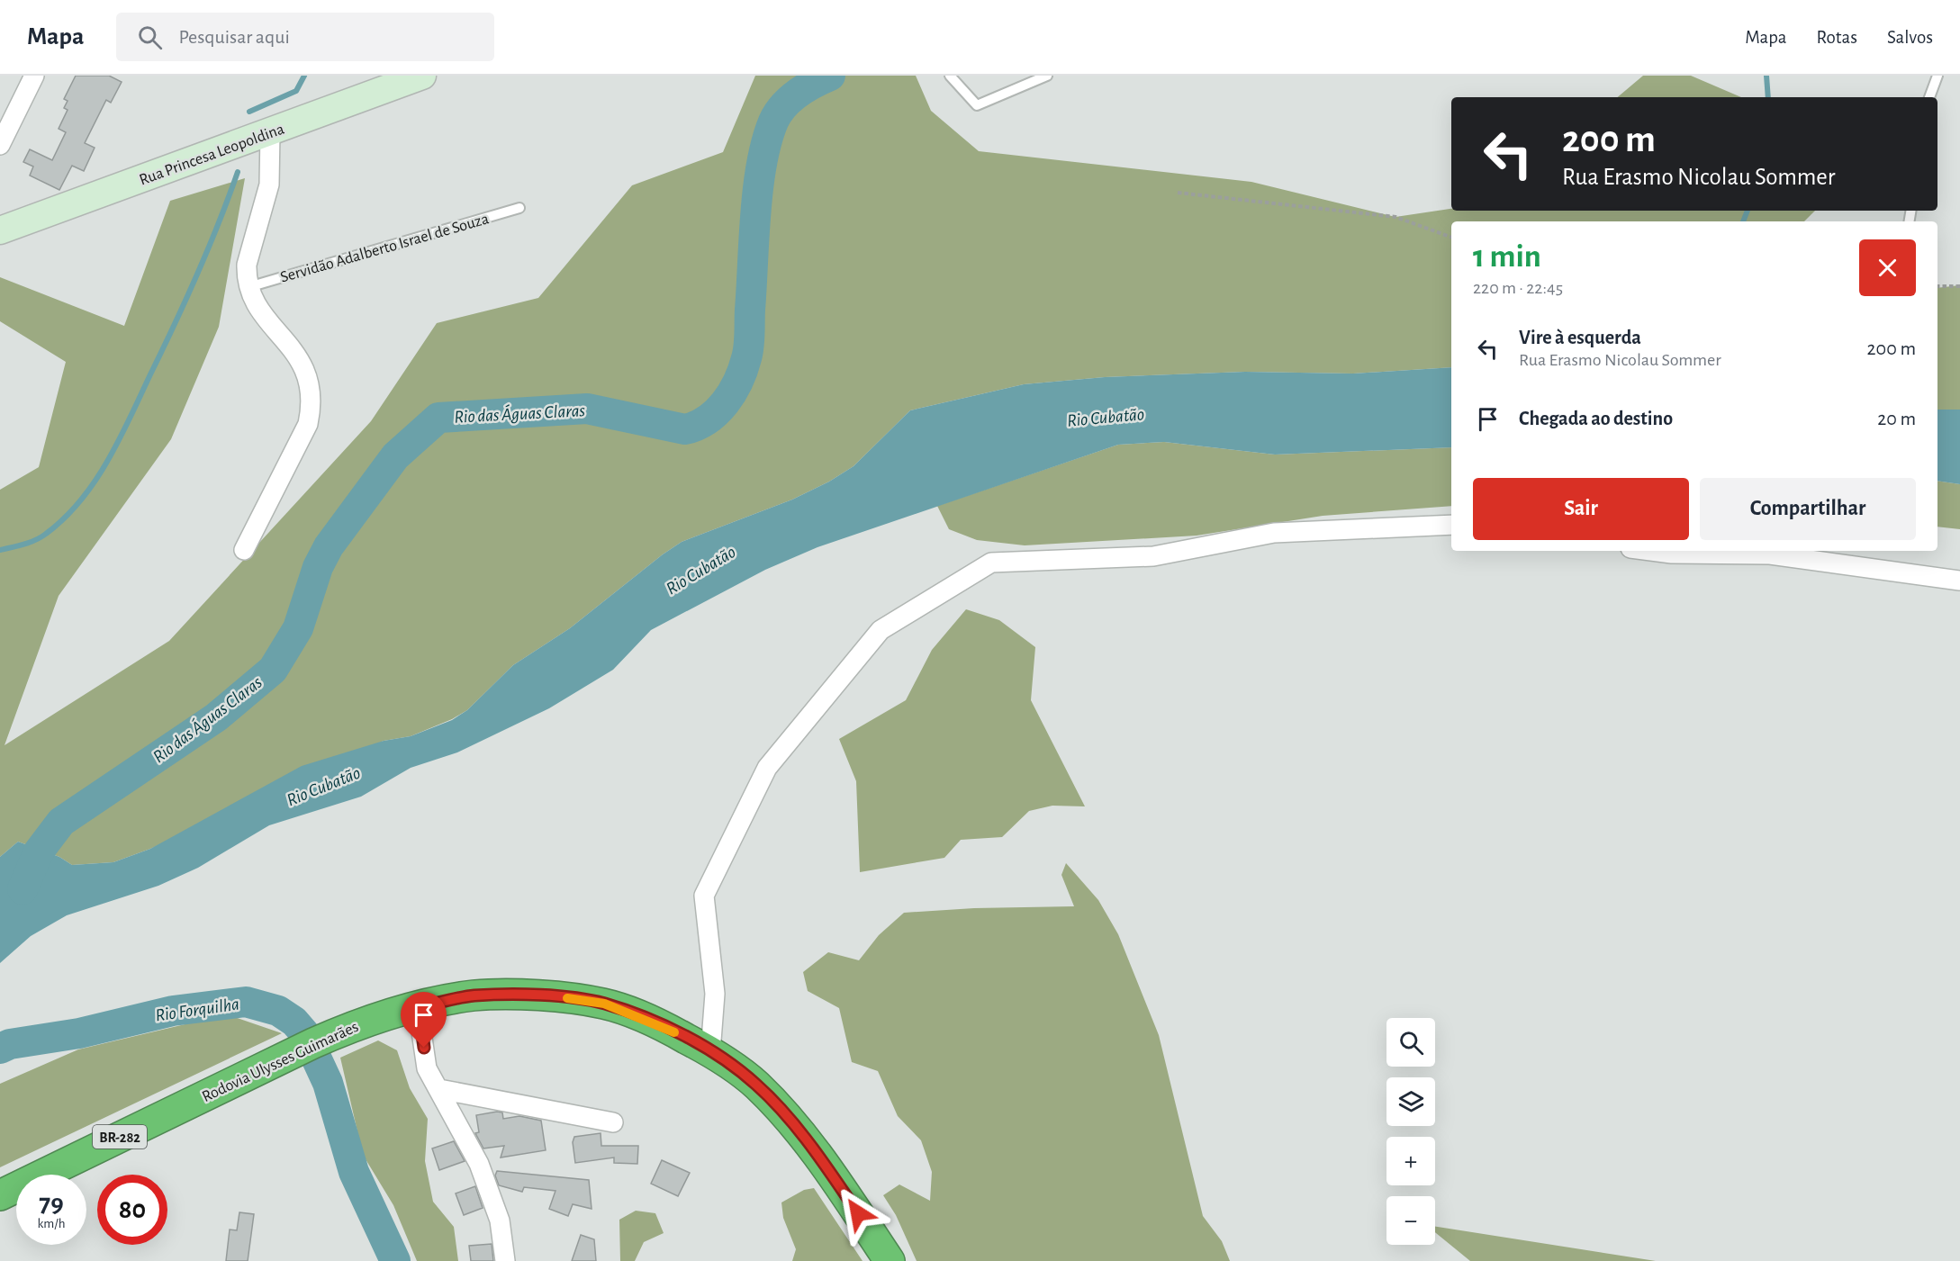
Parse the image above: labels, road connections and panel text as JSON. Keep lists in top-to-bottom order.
{
  "streets": {
    "highway": ["Rodovia Ulysses Guimarães", "BR-282"],
    "street": ["Rua Princesa Leopoldina"],
    "lane": ["Servidão Adalberto Israel de Souza"]
  },
  "water": ["Rio das Águas Claras", "Rio Cubatão", "Rio Forquilha"],
  "page": {
    "header": "Mapa",
    "search": "Pesquisar aqui",
    "nav": ["Mapa", "Rotas", "Salvos"],
    "turn": ["200 m", "Rua Erasmo Nicolau Sommer"],
    "heading": ["1 min", "220 m · 22:45"],
    "list": [
      {
        "name": "Vire à esquerda",
        "note": "Rua Erasmo Nicolau Sommer",
        "value": "200 m"
      },
      {
        "name": "Chegada ao destino",
        "value": "20 m"
      }
    ],
    "buttons": ["Sair", "Compartilhar"],
    "map_buttons": ["+", "−"],
    "speed": "79 km/h",
    "limit": "80"
  }
}
